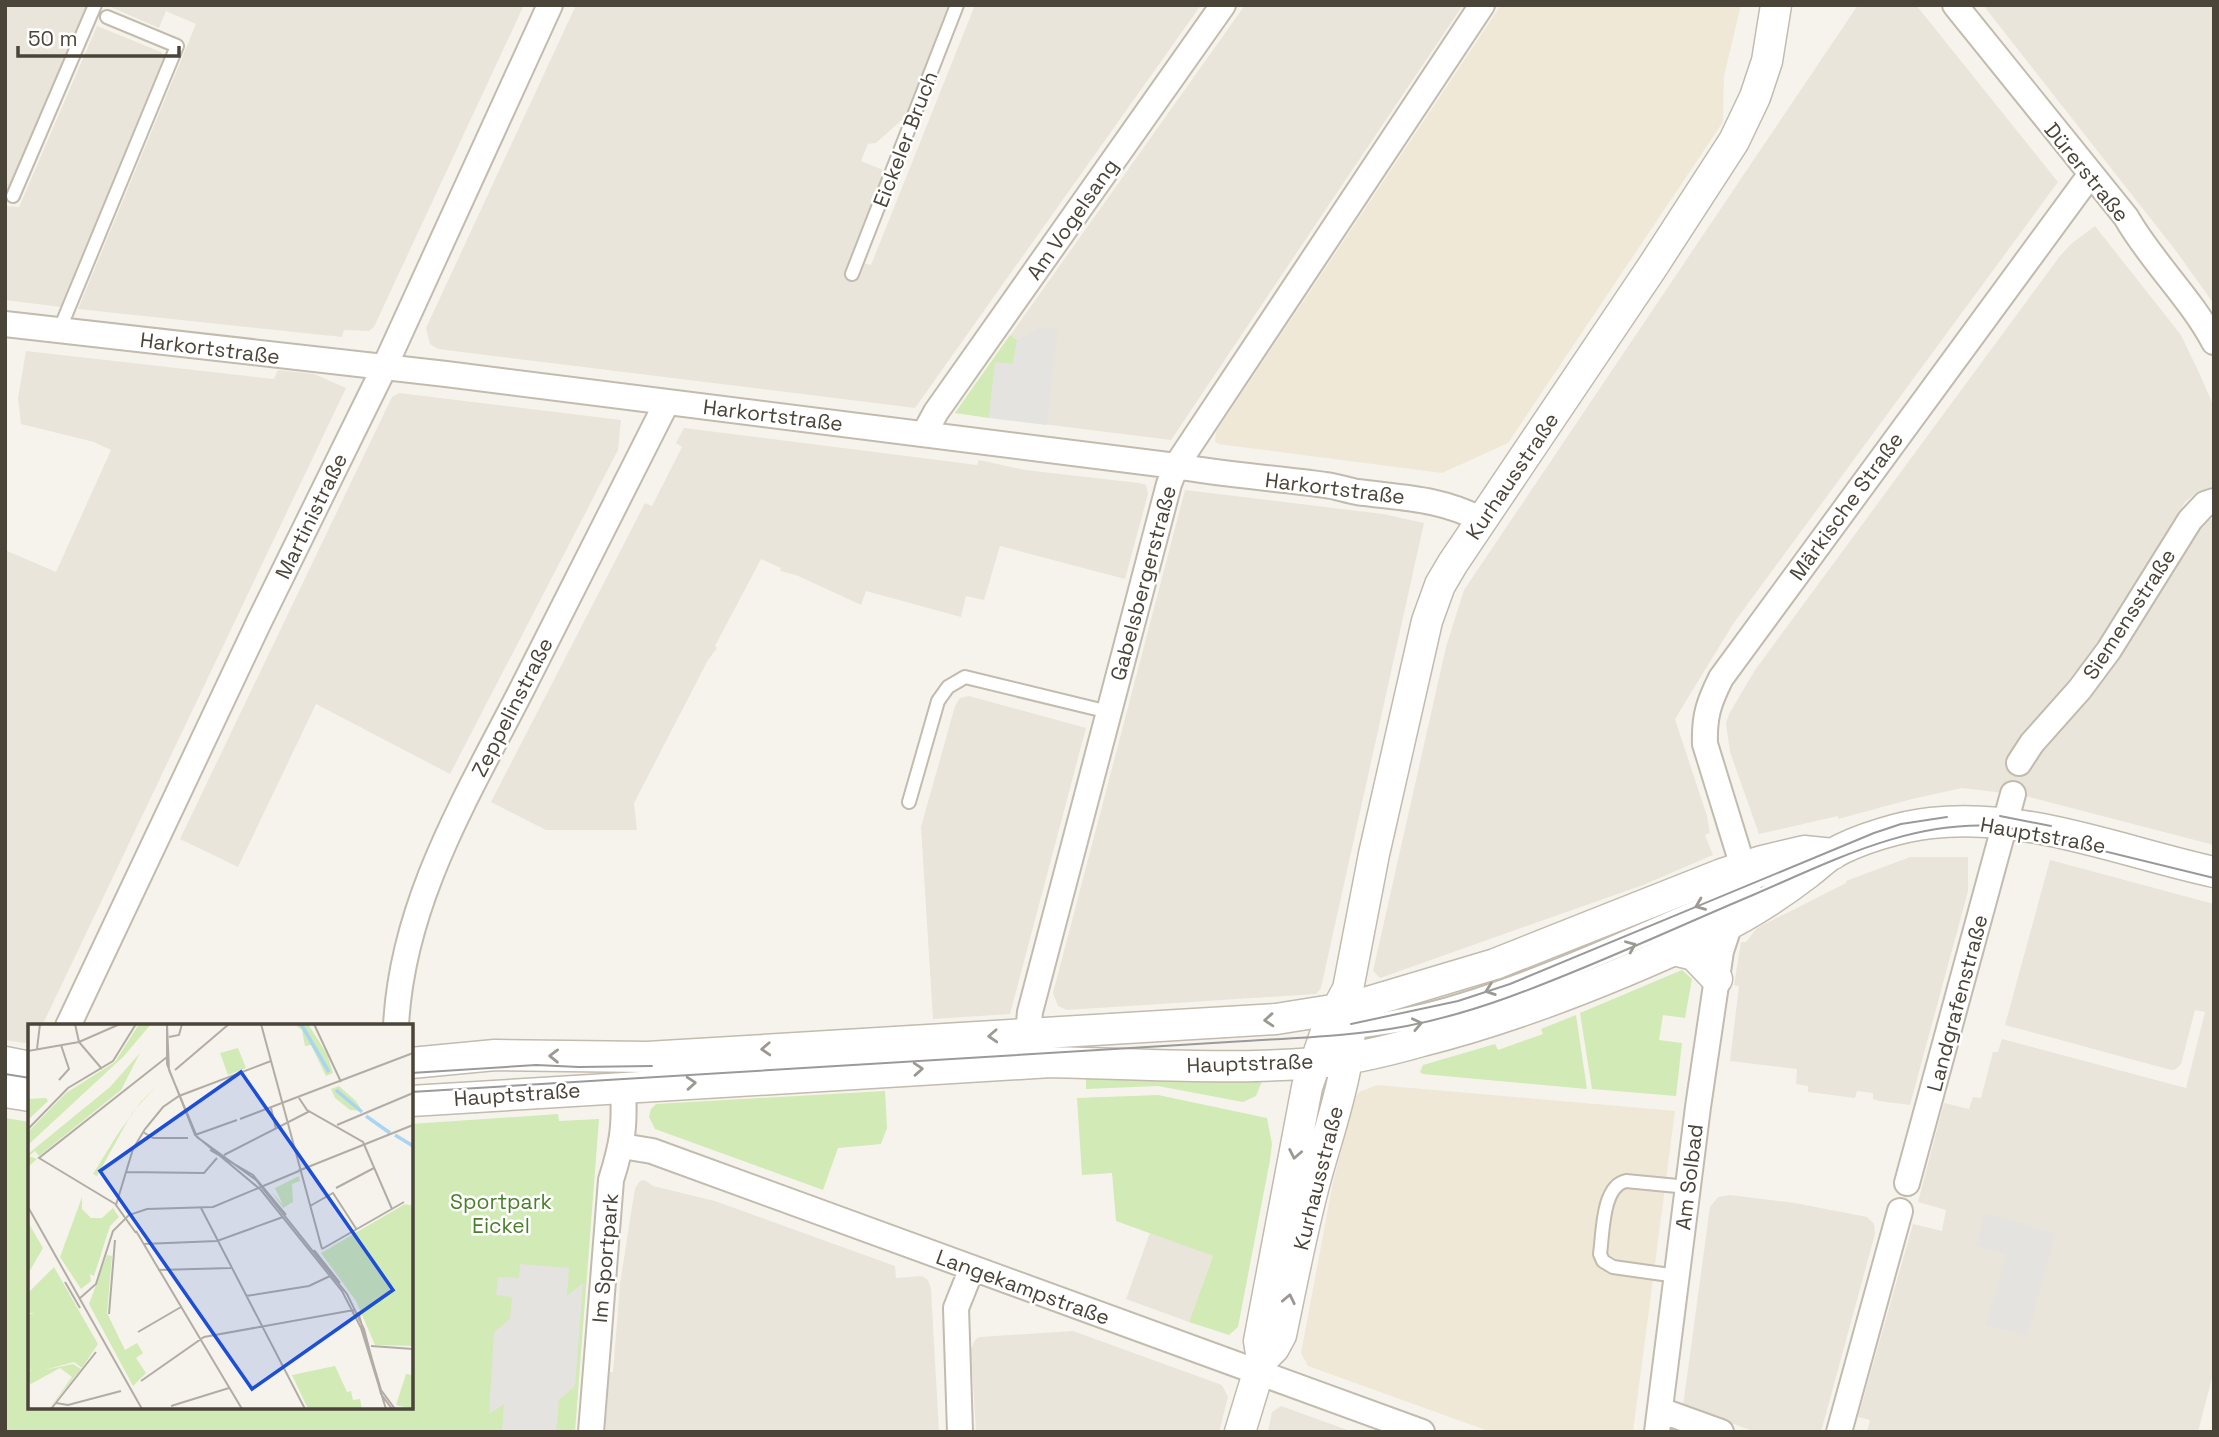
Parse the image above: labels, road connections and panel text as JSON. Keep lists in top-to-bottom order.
{
  "streets": {
    "street": [
      "Dürerstraße",
      "Am Vogelsang",
      "Harkortstraße",
      "Kurhausstraße",
      "Märkische Straße",
      "Martinistraße",
      "Gabelsbergerstraße",
      "Siemensstraße",
      "Zeppelinstraße",
      "Hauptstraße",
      "Landgrafenstraße",
      "Am Solbad",
      "Im Sportpark",
      "Langekampstraße"
    ],
    "lane": ["Eickeler Bruch"]
  },
  "crossings": [
    ["Dürerstraße", "Märkische Straße"],
    ["Am Vogelsang", "Harkortstraße"],
    ["Harkortstraße", "Kurhausstraße"],
    ["Harkortstraße", "Martinistraße"],
    ["Harkortstraße", "Gabelsbergerstraße"],
    ["Harkortstraße", "Zeppelinstraße"],
    ["Kurhausstraße", "Hauptstraße"],
    ["Kurhausstraße", "Langekampstraße"],
    ["Märkische Straße", "Hauptstraße"],
    ["Gabelsbergerstraße", "Hauptstraße"],
    ["Hauptstraße", "Landgrafenstraße"],
    ["Hauptstraße", "Am Solbad"],
    ["Hauptstraße", "Im Sportpark"],
    ["Im Sportpark", "Langekampstraße"]
  ],
  "parks": ["Sportpark Eickel"],
  "scale_bar": "50 m"
}
